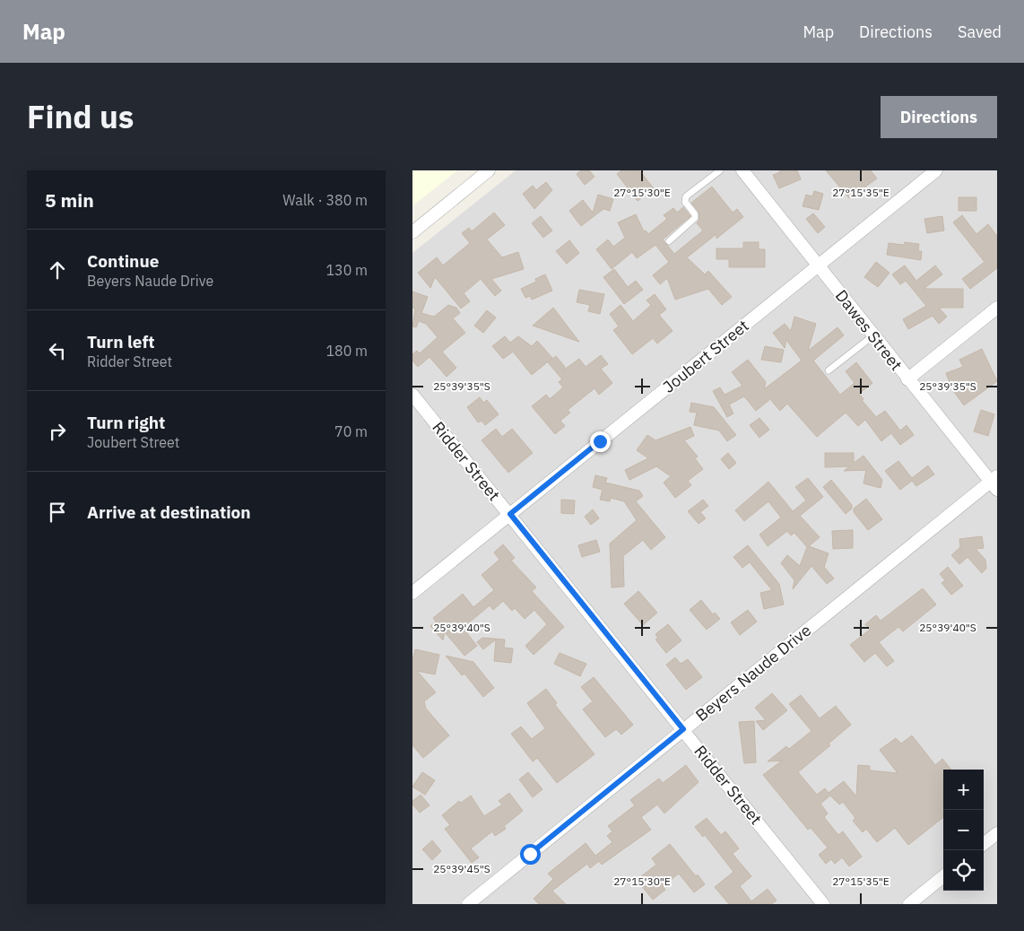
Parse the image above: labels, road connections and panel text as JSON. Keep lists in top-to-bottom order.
{
  "streets": {
    "street": [
      "Dawes Street",
      "Joubert Street",
      "Ridder Street",
      "Beyers Naude Drive"
    ]
  },
  "crossings": [
    ["Dawes Street", "Joubert Street"],
    ["Dawes Street", "Beyers Naude Drive"],
    ["Joubert Street", "Ridder Street"],
    ["Ridder Street", "Beyers Naude Drive"]
  ],
  "page": {
    "header": "Map",
    "nav": ["Map", "Directions", "Saved"],
    "title": "Find us",
    "buttons": "Directions",
    "heading": ["5 min", "Walk · 380 m"],
    "list": [
      ["Continue", "Beyers Naude Drive", "130 m"],
      ["Turn left", "Ridder Street", "180 m"],
      ["Turn right", "Joubert Street", "70 m"],
      "Arrive at destination"
    ],
    "map_buttons": ["+", "−"]
  },
  "coordinates": [
    "27°15'30\"E",
    "27°15'35\"E",
    "25°39'35\"S",
    "25°39'40\"S",
    "25°39'45\"S"
  ]
}
